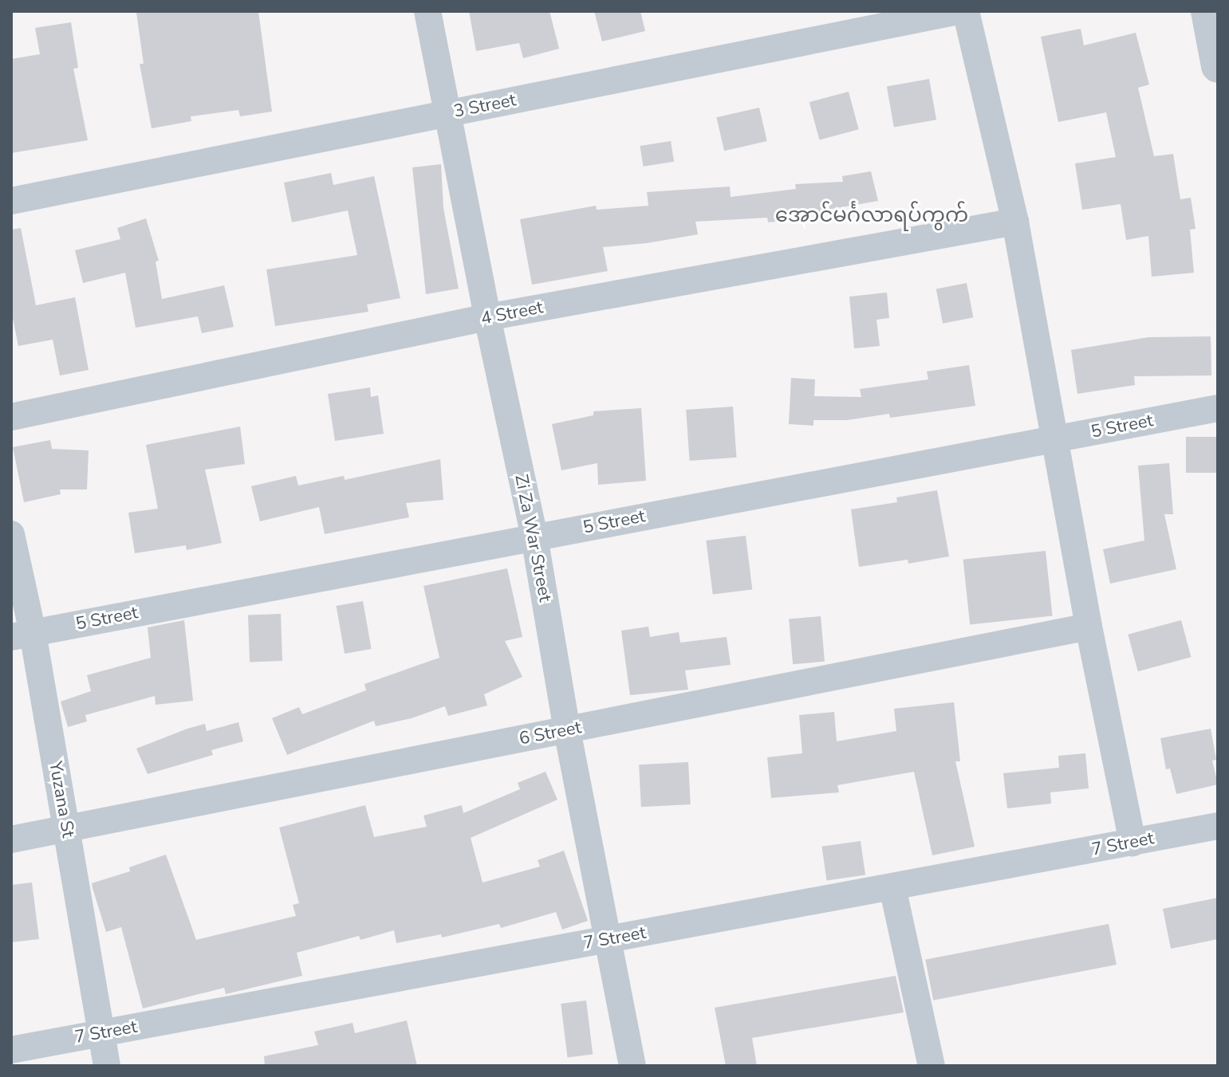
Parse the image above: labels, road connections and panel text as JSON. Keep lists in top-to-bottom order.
{
  "streets": {
    "street": [
      "3 Street",
      "4 Street",
      "5 Street",
      "Zi Za War Street",
      "6 Street",
      "Yuzana St",
      "7 Street"
    ]
  },
  "crossings": [
    ["3 Street", "Zi Za War Street"],
    ["4 Street", "Zi Za War Street"],
    ["5 Street", "Zi Za War Street"],
    ["5 Street", "Yuzana St"],
    ["Zi Za War Street", "6 Street"],
    ["Zi Za War Street", "7 Street"],
    ["6 Street", "Yuzana St"],
    ["Yuzana St", "7 Street"]
  ],
  "districts": ["အောင်မင်္ဂလာရပ်ကွက်"]
}
